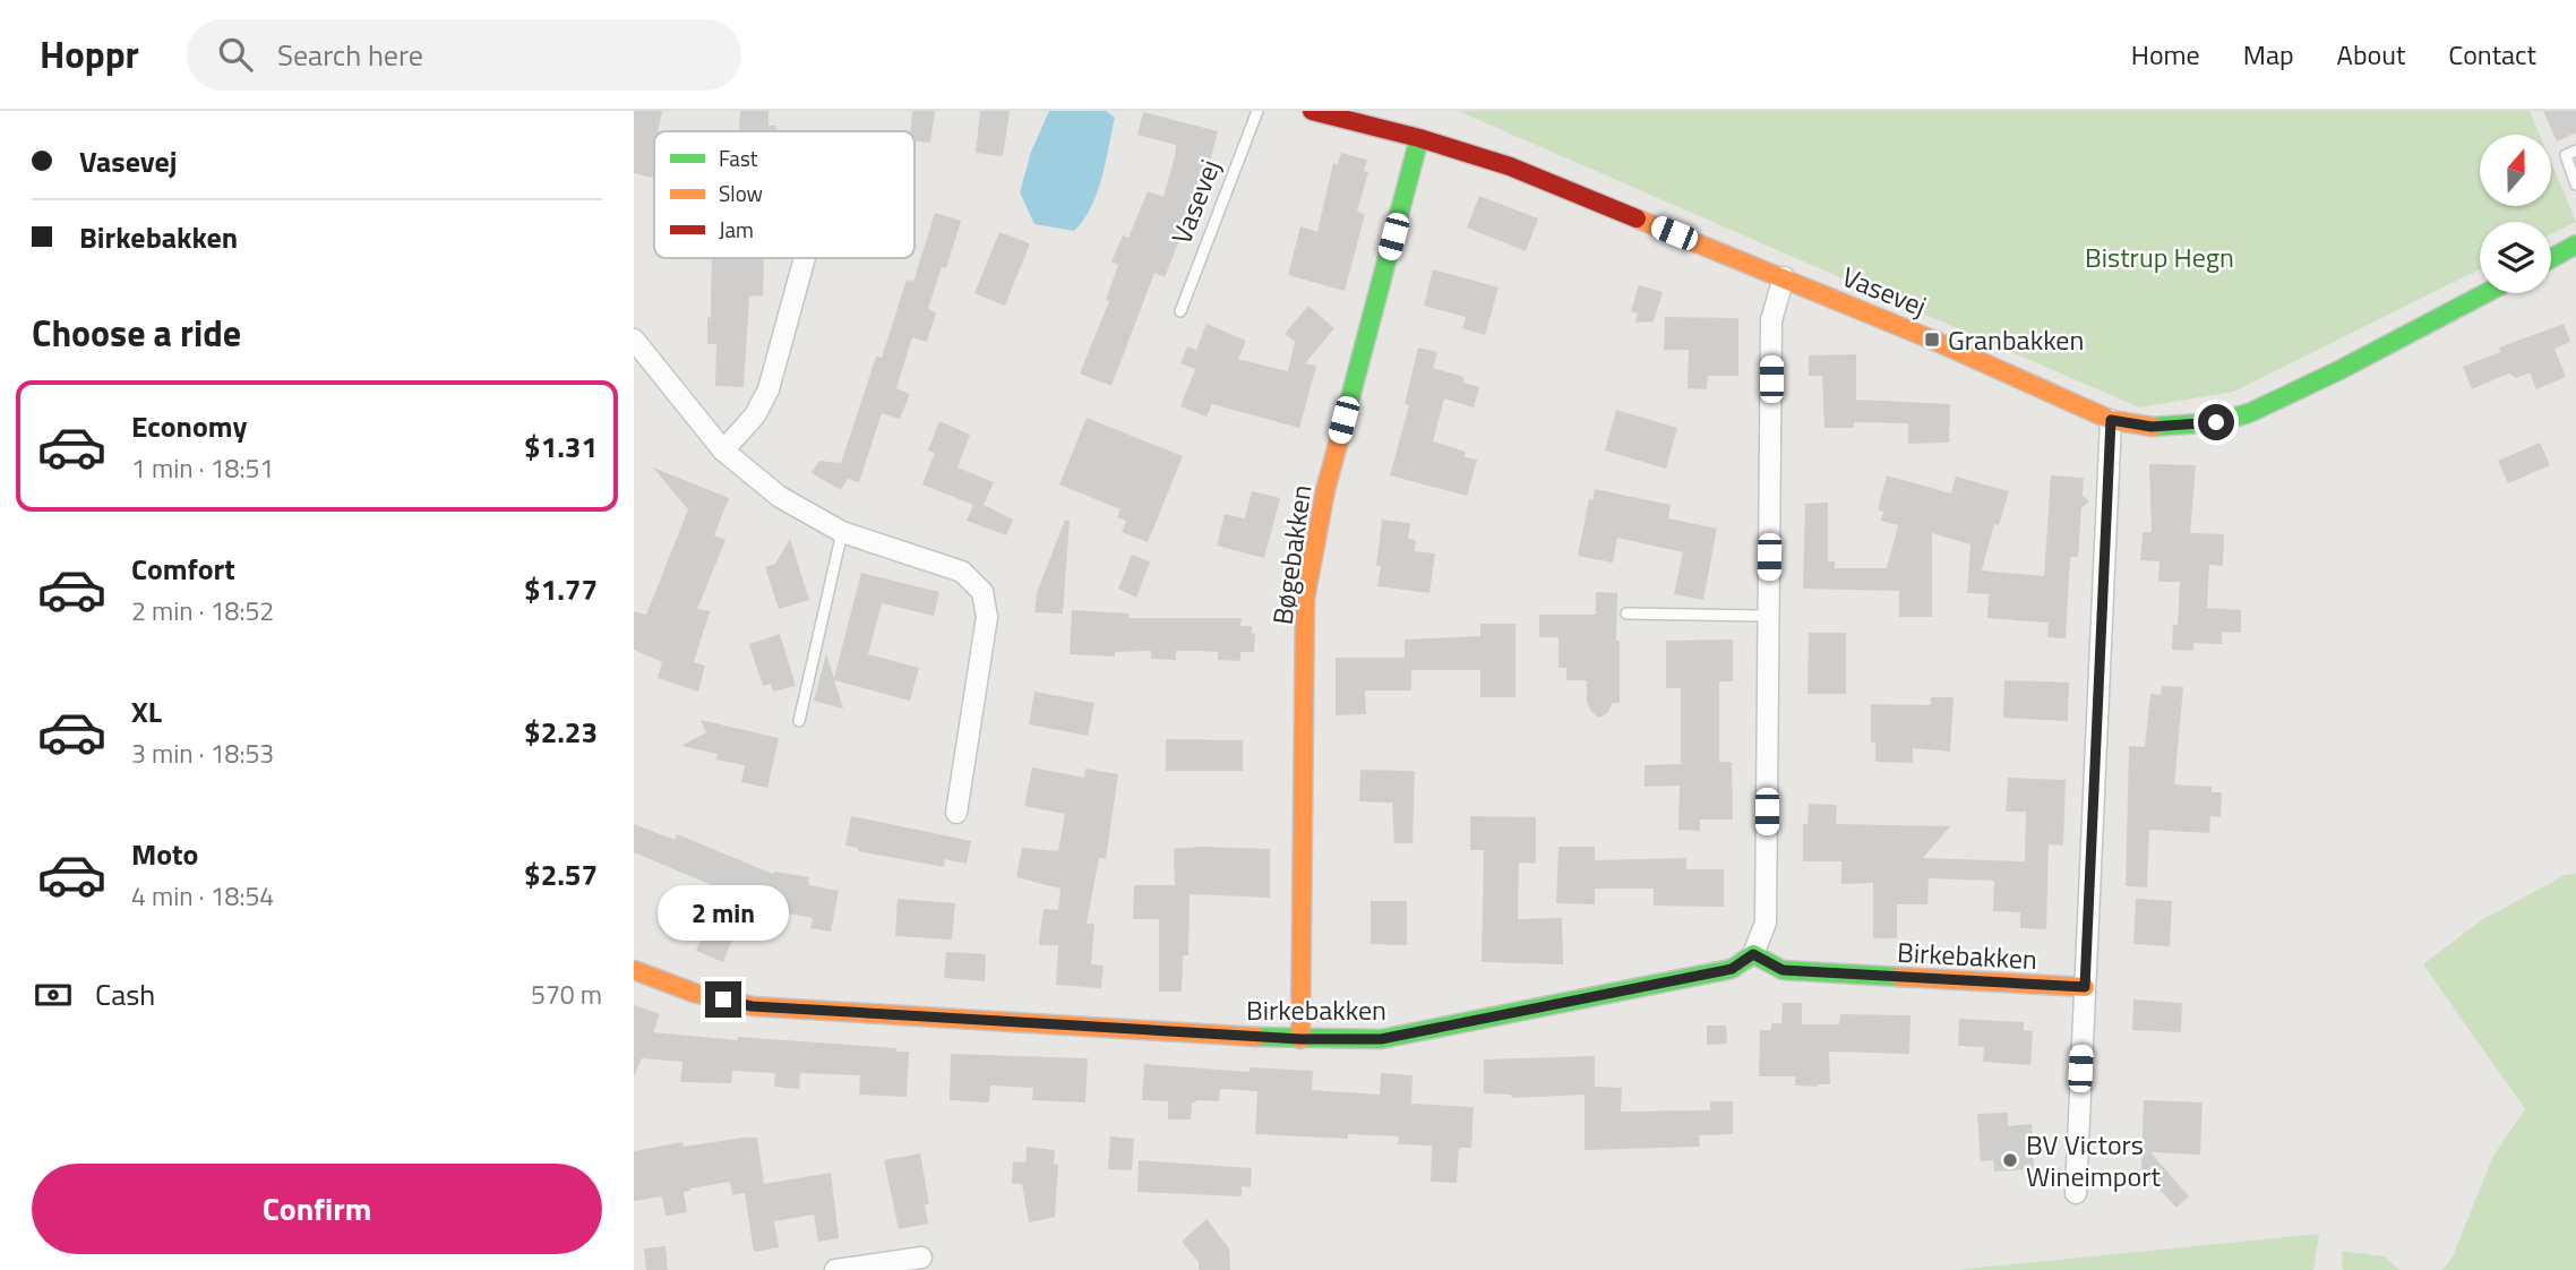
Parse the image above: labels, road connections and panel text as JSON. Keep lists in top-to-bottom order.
{
  "streets": {
    "street": ["Vasevej", "Bøgebakken", "Birkebakken"]
  },
  "crossings": [
    ["Vasevej", "Bøgebakken"],
    ["Bøgebakken", "Birkebakken"]
  ],
  "parks": ["Bistrup Hegn"],
  "places": {
    "transit": ["Granbakken"],
    "other": ["BV Victors Wineimport"]
  },
  "legend": ["Fast", "Slow", "Jam"],
  "north": "top",
  "page": {
    "header": "Hoppr",
    "search": "Search here",
    "nav": [
      "Home",
      "Map",
      "About",
      "Contact"
    ],
    "banner": ["Vasevej", "Birkebakken"],
    "heading": "Choose a ride",
    "list": [
      {
        "name": "Economy",
        "note": "1 min · 18:51",
        "value": "$1.31"
      },
      {
        "name": "Comfort",
        "note": "2 min · 18:52",
        "value": "$1.77"
      },
      {
        "name": "XL",
        "note": "3 min · 18:53",
        "value": "$2.23"
      },
      {
        "name": "Moto",
        "note": "4 min · 18:54",
        "value": "$2.57"
      }
    ],
    "bubble": "2 min",
    "pay": ["Cash", "570 m"],
    "buttons": "Confirm"
  }
}
